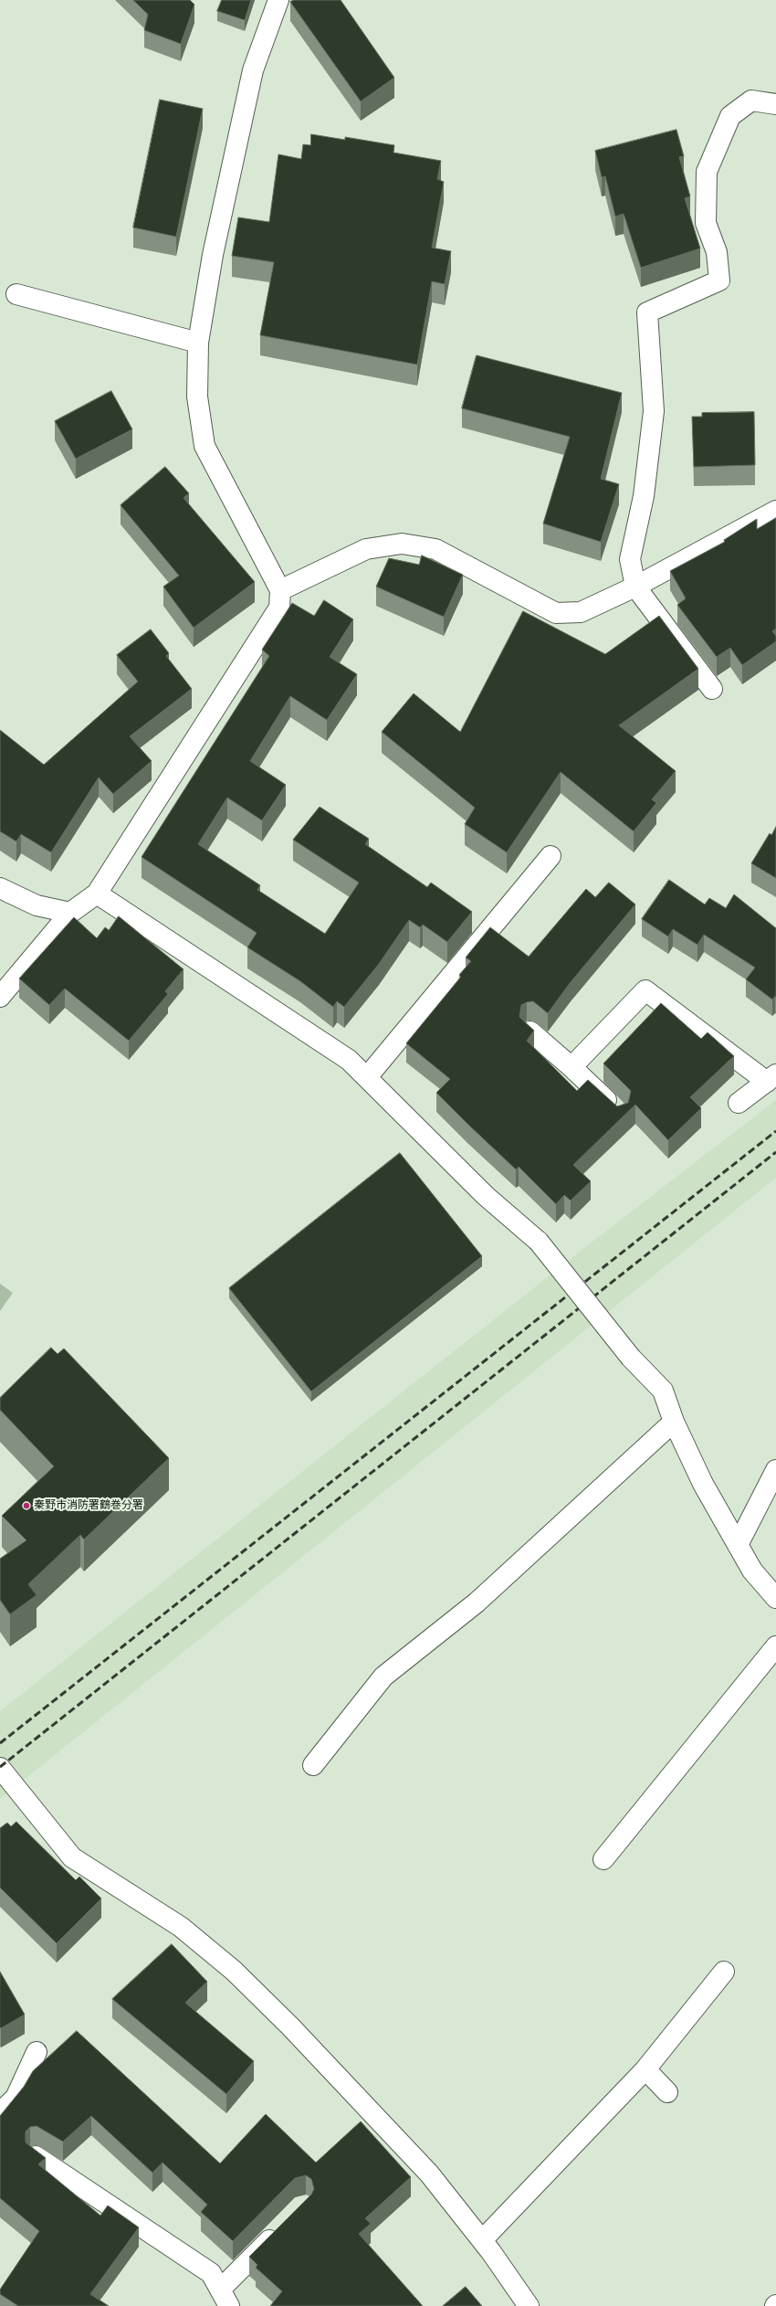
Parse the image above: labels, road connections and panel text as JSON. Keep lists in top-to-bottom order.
{
  "places": ["秦野市消防署鶴巻分署"]
}
